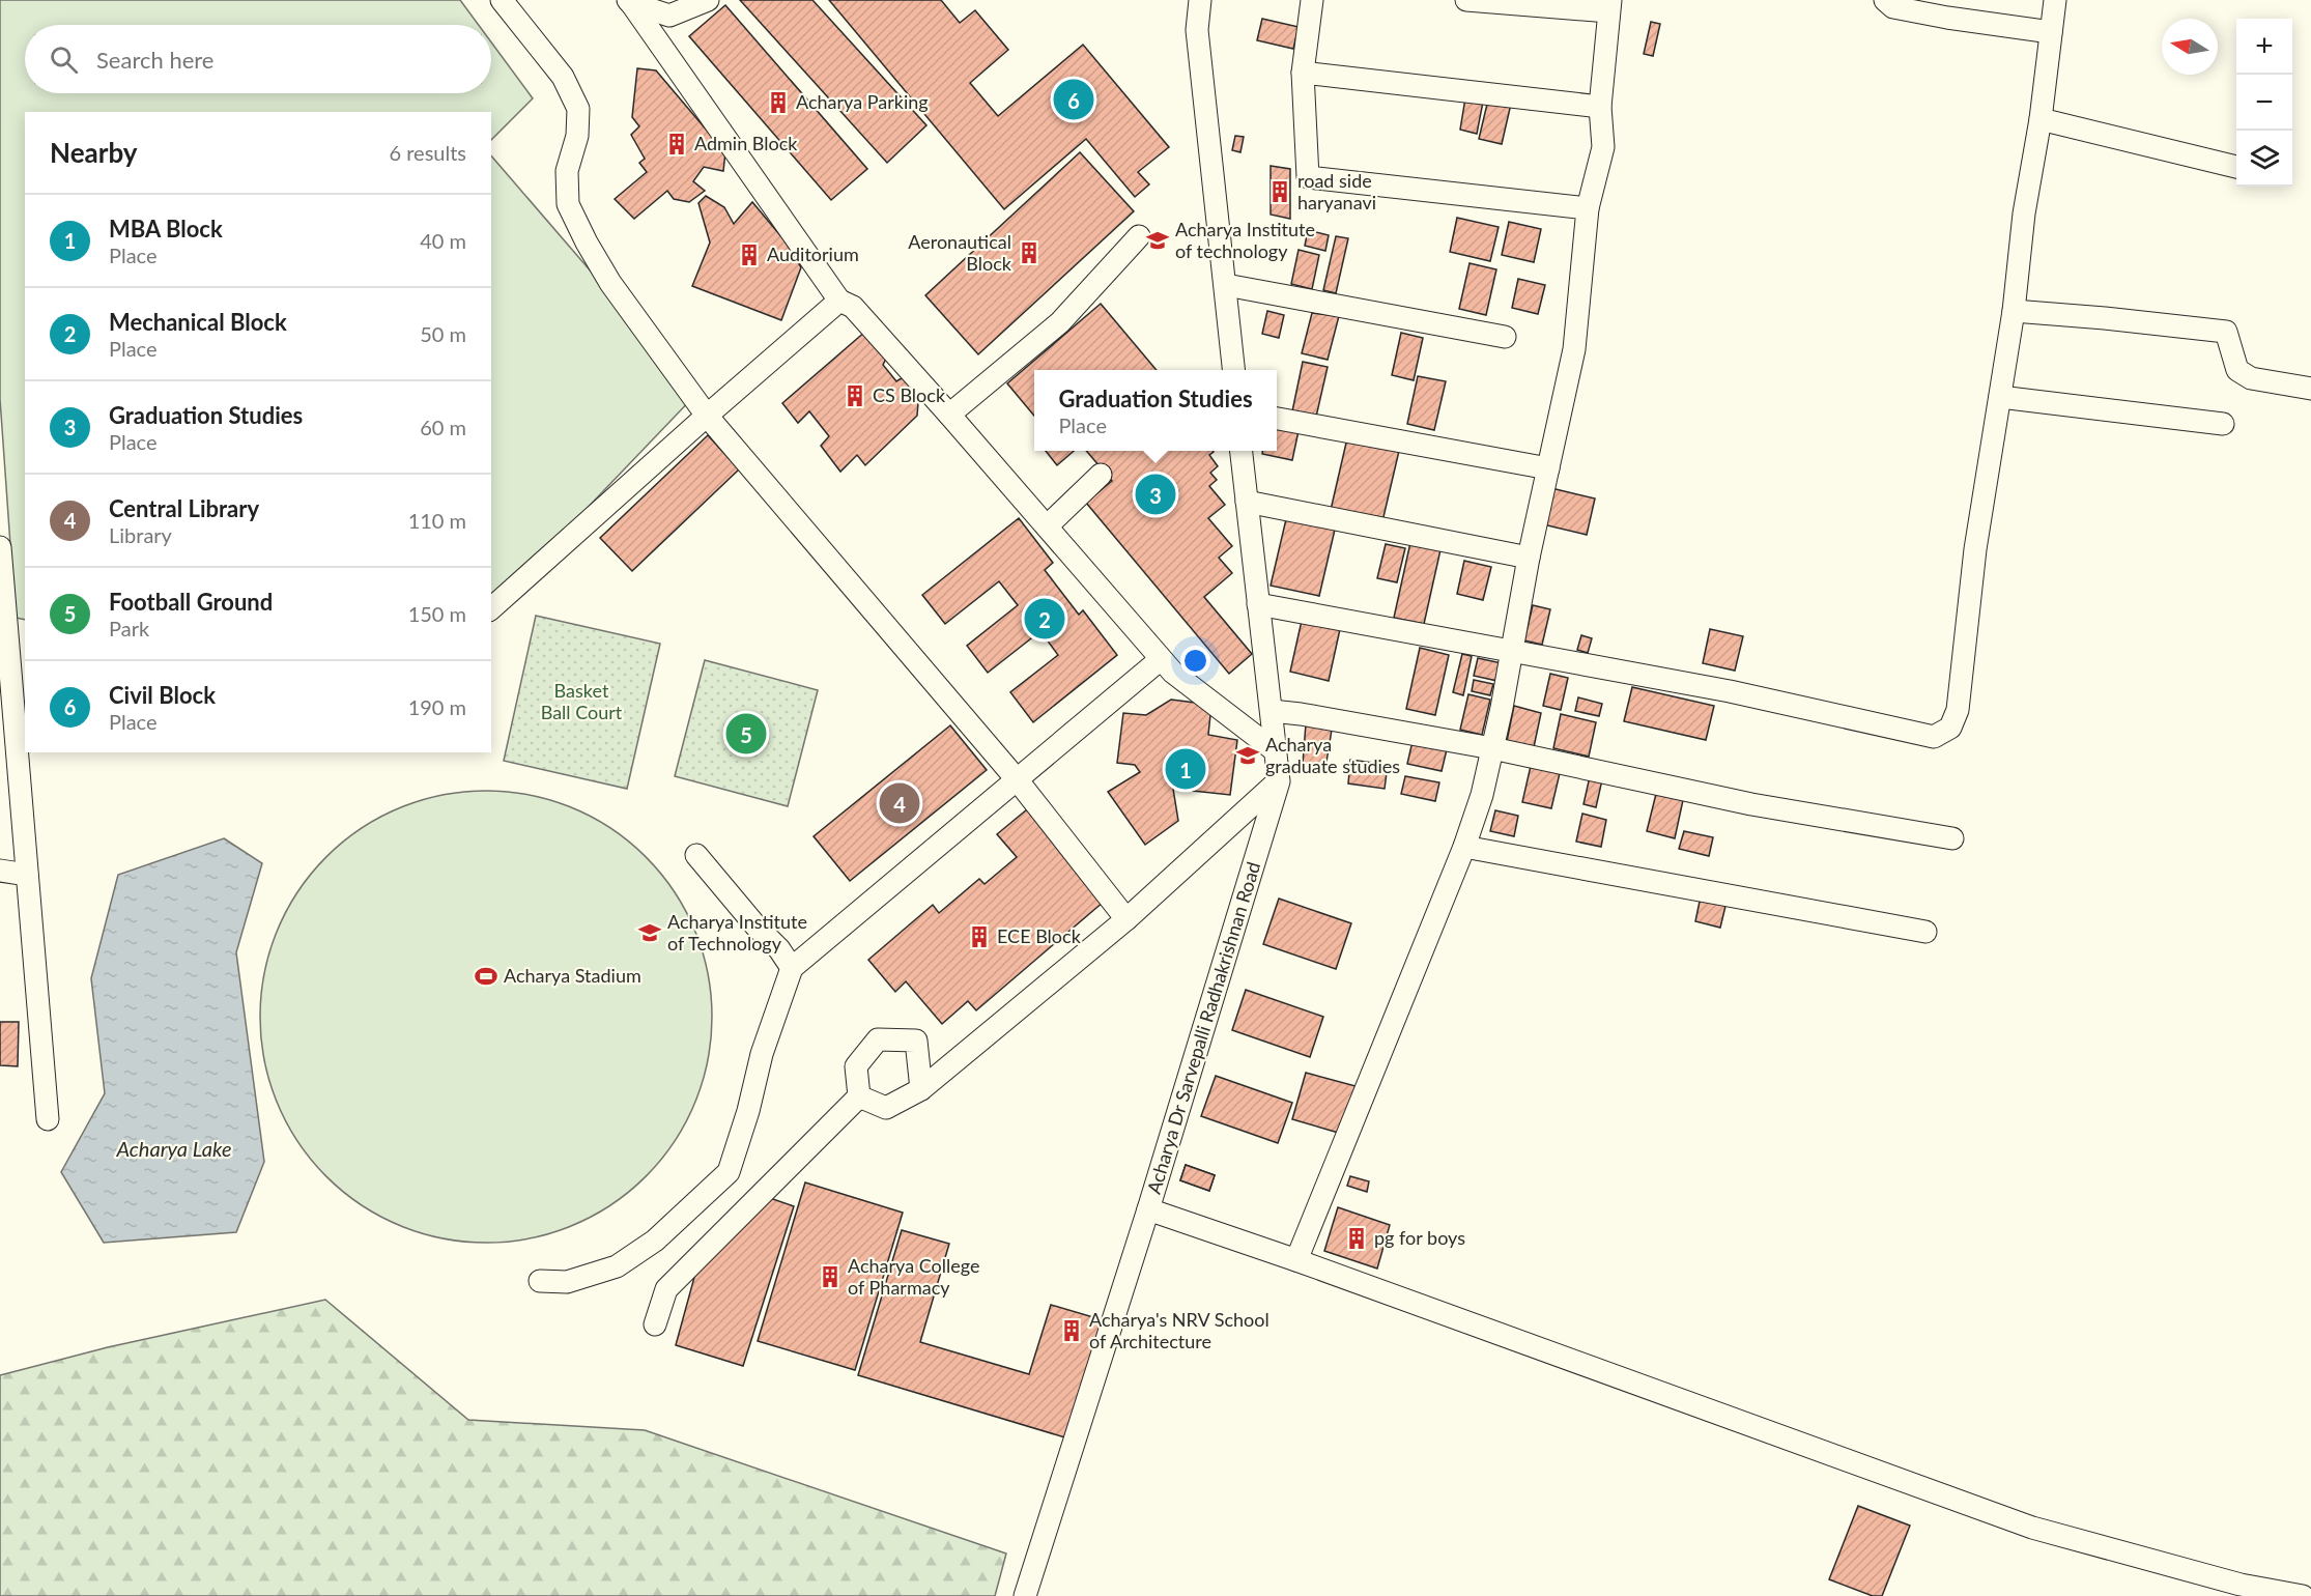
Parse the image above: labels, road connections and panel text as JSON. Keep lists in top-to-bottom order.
{
  "streets": {
    "street": ["Acharya Dr Sarvepalli Radhakrishnan Road"]
  },
  "water": ["Acharya Lake"],
  "parks": ["Basket Ball Court"],
  "places": {
    "building": [
      "Acharya Parking",
      "Admin Block",
      "road side haryanavi",
      "Aeronautical Block",
      "Auditorium",
      "CS Block",
      "ECE Block",
      "pg for boys",
      "Acharya College of Pharmacy",
      "Acharya's NRV School of Architecture"
    ],
    "school or university": ["Acharya Institute of technology", "Acharya graduate studies", "Acharya Institute of Technology"],
    "sports": ["Acharya Stadium"]
  },
  "north": "left",
  "page": {
    "map_buttons": ["+", "−"],
    "search": "Search here",
    "pins": [
      "6",
      "3",
      "2",
      "5",
      "1",
      "4"
    ],
    "heading": ["Nearby", "6 results"],
    "list": [
      {
        "mark": "1",
        "name": "MBA Block",
        "note": "Place",
        "value": "40 m"
      },
      {
        "mark": "2",
        "name": "Mechanical Block",
        "note": "Place",
        "value": "50 m"
      },
      {
        "mark": "3",
        "name": "Graduation Studies",
        "note": "Place",
        "value": "60 m"
      },
      {
        "mark": "4",
        "name": "Central Library",
        "note": "Library",
        "value": "110 m"
      },
      {
        "mark": "5",
        "name": "Football Ground",
        "note": "Park",
        "value": "150 m"
      },
      {
        "mark": "6",
        "name": "Civil Block",
        "note": "Place",
        "value": "190 m"
      }
    ],
    "popup": ["Graduation Studies", "Place"]
  }
}
